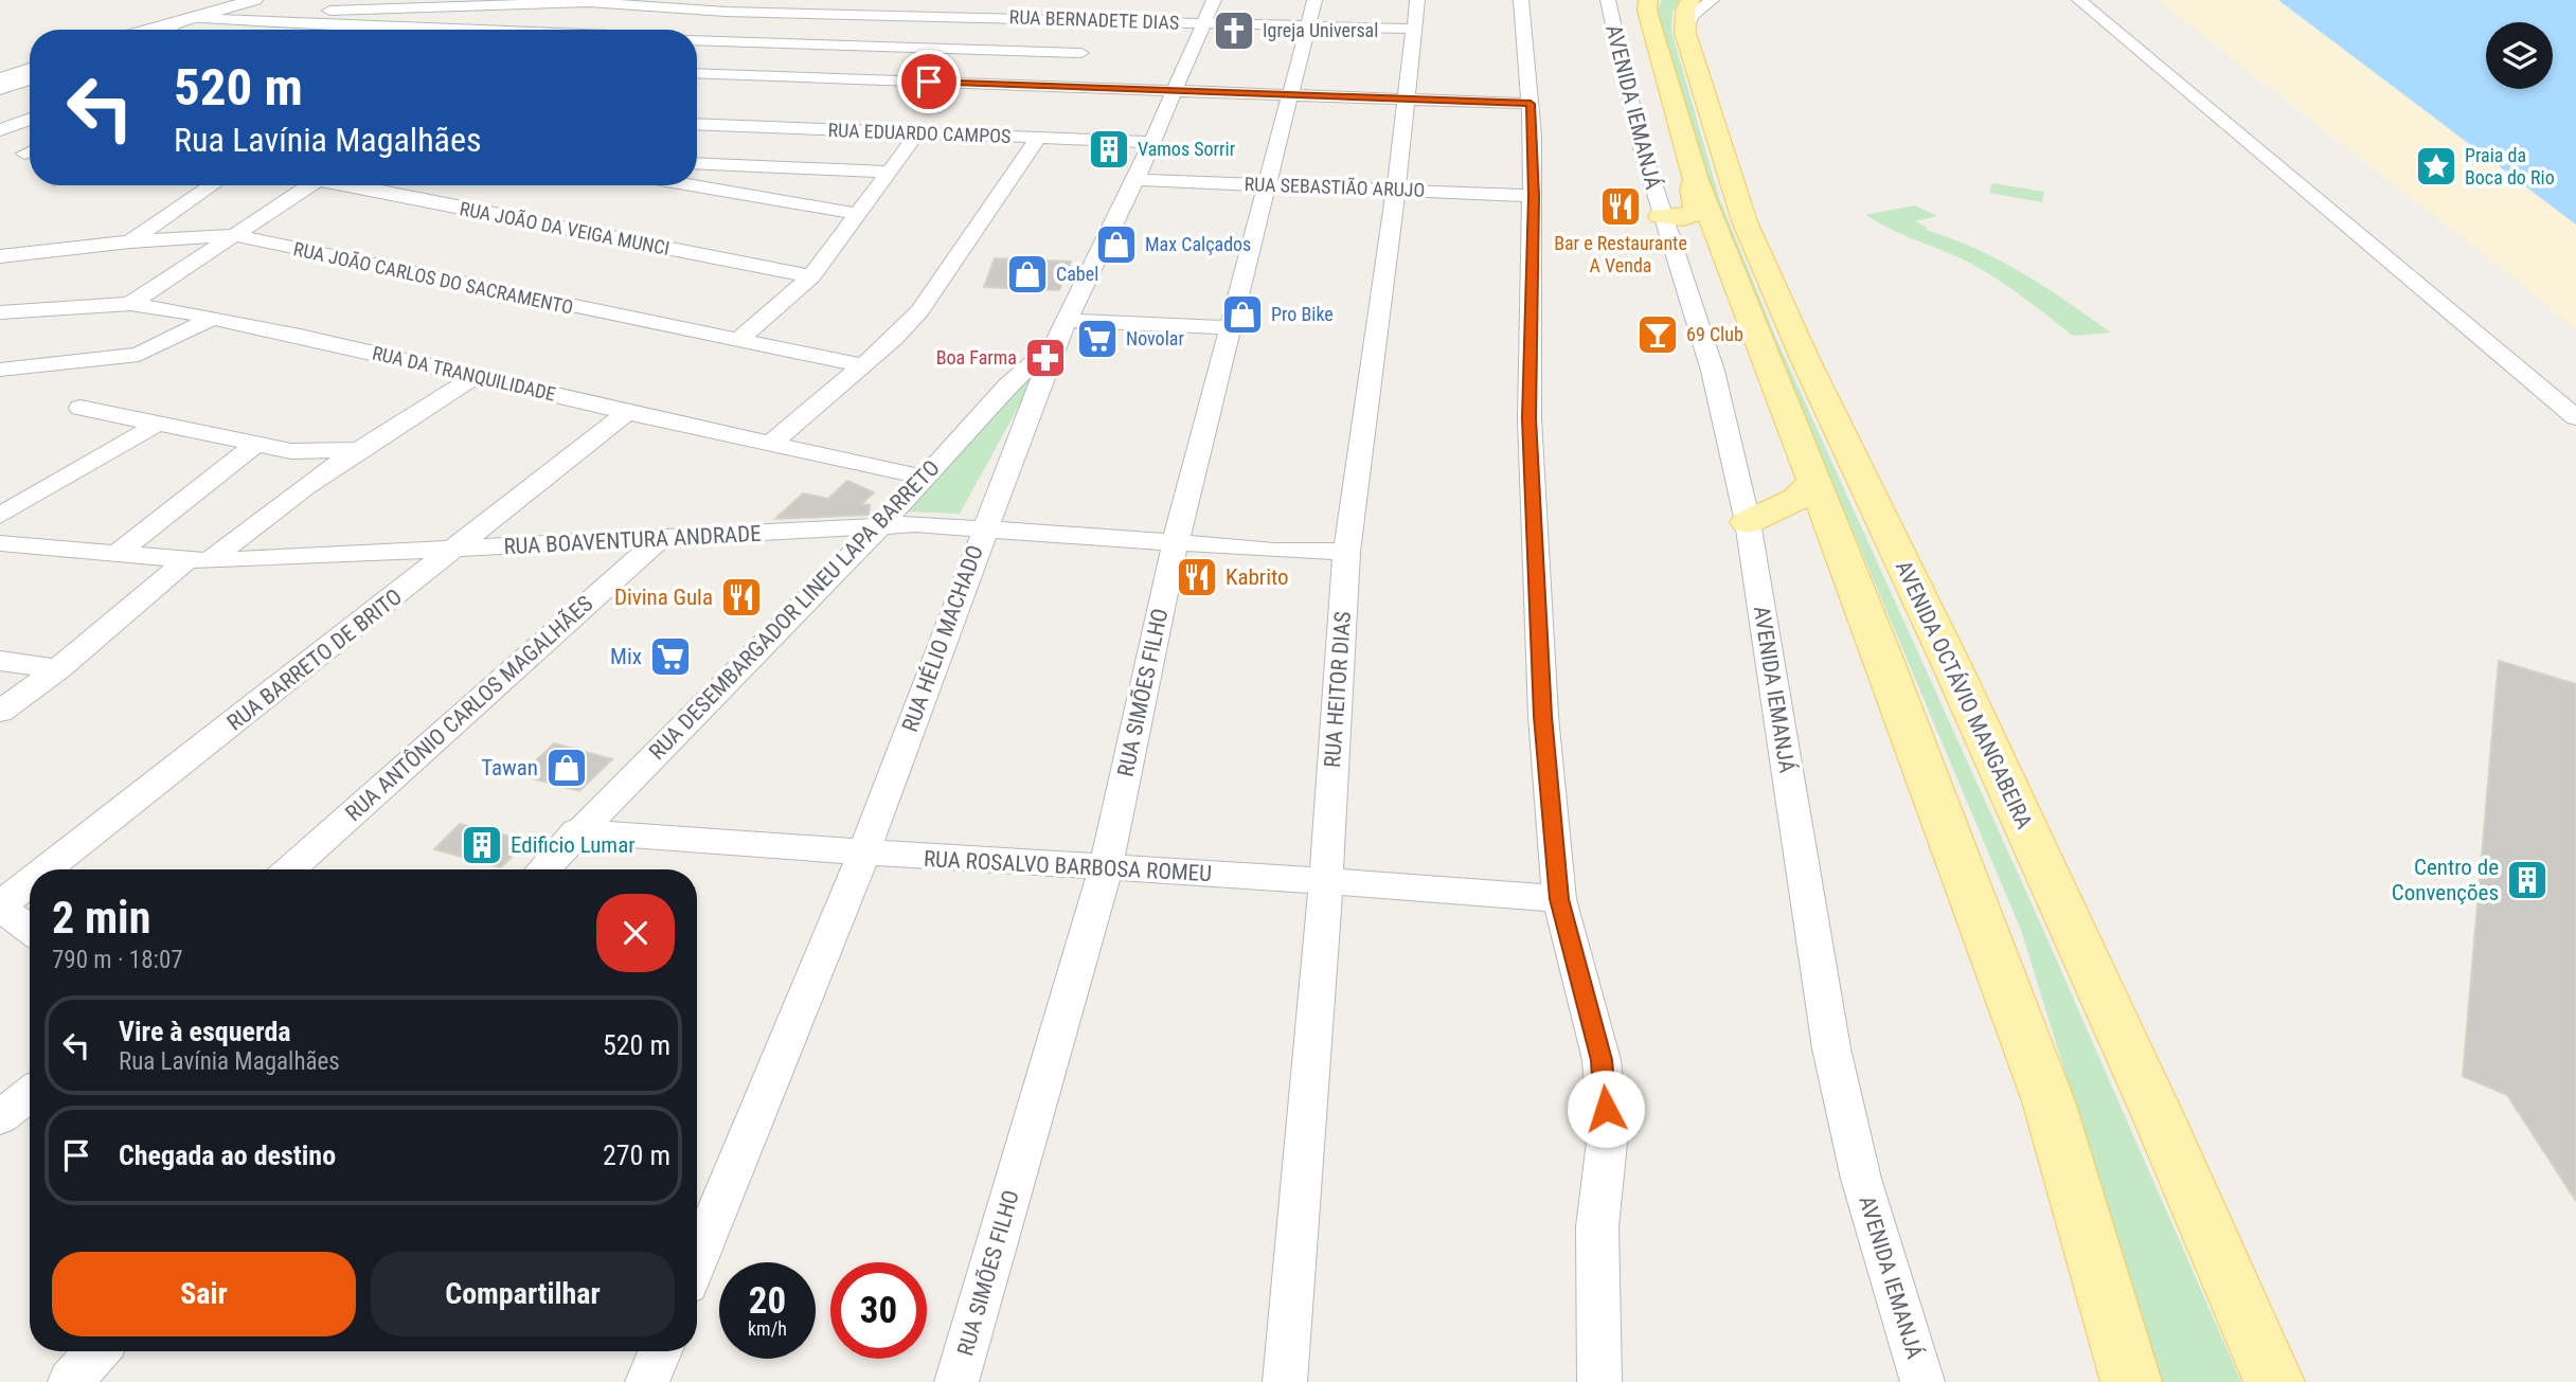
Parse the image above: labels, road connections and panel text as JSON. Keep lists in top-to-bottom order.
{
  "streets": {
    "main road": ["AVENIDA OCTÁVIO MANGABEIRA"],
    "street": [
      "RUA BERNADETE DIAS",
      "AVENIDA IEMANJÁ",
      "RUA EDUARDO CAMPOS",
      "RUA SEBASTIÃO ARUJO",
      "RUA JOÃO DA VEIGA MUNCI",
      "RUA JOÃO CARLOS DO SACRAMENTO",
      "RUA DA TRANQUILIDADE",
      "RUA BOAVENTURA ANDRADE",
      "RUA DESEMBARGADOR LINEU LAPA BARRETO",
      "RUA HÉLIO MACHADO",
      "RUA BARRETO DE BRITO",
      "RUA HEITOR DIAS",
      "RUA SIMÕES FILHO",
      "RUA ANTÔNIO CARLOS MAGALHÃES",
      "RUA ROSALVO BARBOSA ROMEU"
    ]
  },
  "crossings": [
    ["RUA BERNADETE DIAS", "RUA HÉLIO MACHADO"],
    ["RUA BERNADETE DIAS", "RUA HEITOR DIAS"],
    ["RUA BERNADETE DIAS", "RUA SIMÕES FILHO"],
    ["RUA EDUARDO CAMPOS", "RUA HÉLIO MACHADO"],
    ["RUA SEBASTIÃO ARUJO", "RUA HÉLIO MACHADO"],
    ["RUA SEBASTIÃO ARUJO", "RUA HEITOR DIAS"],
    ["RUA SEBASTIÃO ARUJO", "RUA SIMÕES FILHO"],
    ["RUA DA TRANQUILIDADE", "RUA DESEMBARGADOR LINEU LAPA BARRETO"],
    ["RUA DA TRANQUILIDADE", "RUA BARRETO DE BRITO"],
    ["RUA BOAVENTURA ANDRADE", "RUA DESEMBARGADOR LINEU LAPA BARRETO"],
    ["RUA BOAVENTURA ANDRADE", "RUA HÉLIO MACHADO"],
    ["RUA BOAVENTURA ANDRADE", "RUA BARRETO DE BRITO"],
    ["RUA BOAVENTURA ANDRADE", "RUA HEITOR DIAS"],
    ["RUA BOAVENTURA ANDRADE", "RUA SIMÕES FILHO"],
    ["RUA BOAVENTURA ANDRADE", "RUA ANTÔNIO CARLOS MAGALHÃES"],
    ["RUA DESEMBARGADOR LINEU LAPA BARRETO", "RUA HÉLIO MACHADO"],
    ["RUA DESEMBARGADOR LINEU LAPA BARRETO", "RUA ROSALVO BARBOSA ROMEU"],
    ["RUA HÉLIO MACHADO", "RUA ROSALVO BARBOSA ROMEU"],
    ["RUA HEITOR DIAS", "RUA ROSALVO BARBOSA ROMEU"],
    ["RUA SIMÕES FILHO", "RUA ROSALVO BARBOSA ROMEU"]
  ],
  "places": {
    "church": ["Igreja Universal"],
    "building": ["Vamos Sorrir", "Edificio Lumar", "Centro de Convenções"],
    "place": ["Praia da Boca do Rio"],
    "restaurant": ["Bar e Restaurante A Venda", "Kabrito", "Divina Gula"],
    "shop": [
      "Max Calçados",
      "Cabel",
      "Pro Bike",
      "Tawan"
    ],
    "bar": ["69 Club"],
    "supermarket": ["Novolar", "Mix"],
    "pharmacy": ["Boa Farma"]
  },
  "page": {
    "turn": ["520 m", "Rua Lavínia Magalhães"],
    "heading": ["2 min", "790 m · 18:07"],
    "list": [
      {
        "name": "Vire à esquerda",
        "note": "Rua Lavínia Magalhães",
        "value": "520 m"
      },
      {
        "name": "Chegada ao destino",
        "value": "270 m"
      }
    ],
    "buttons": ["Sair", "Compartilhar"],
    "speed": "20 km/h",
    "limit": "30"
  }
}
